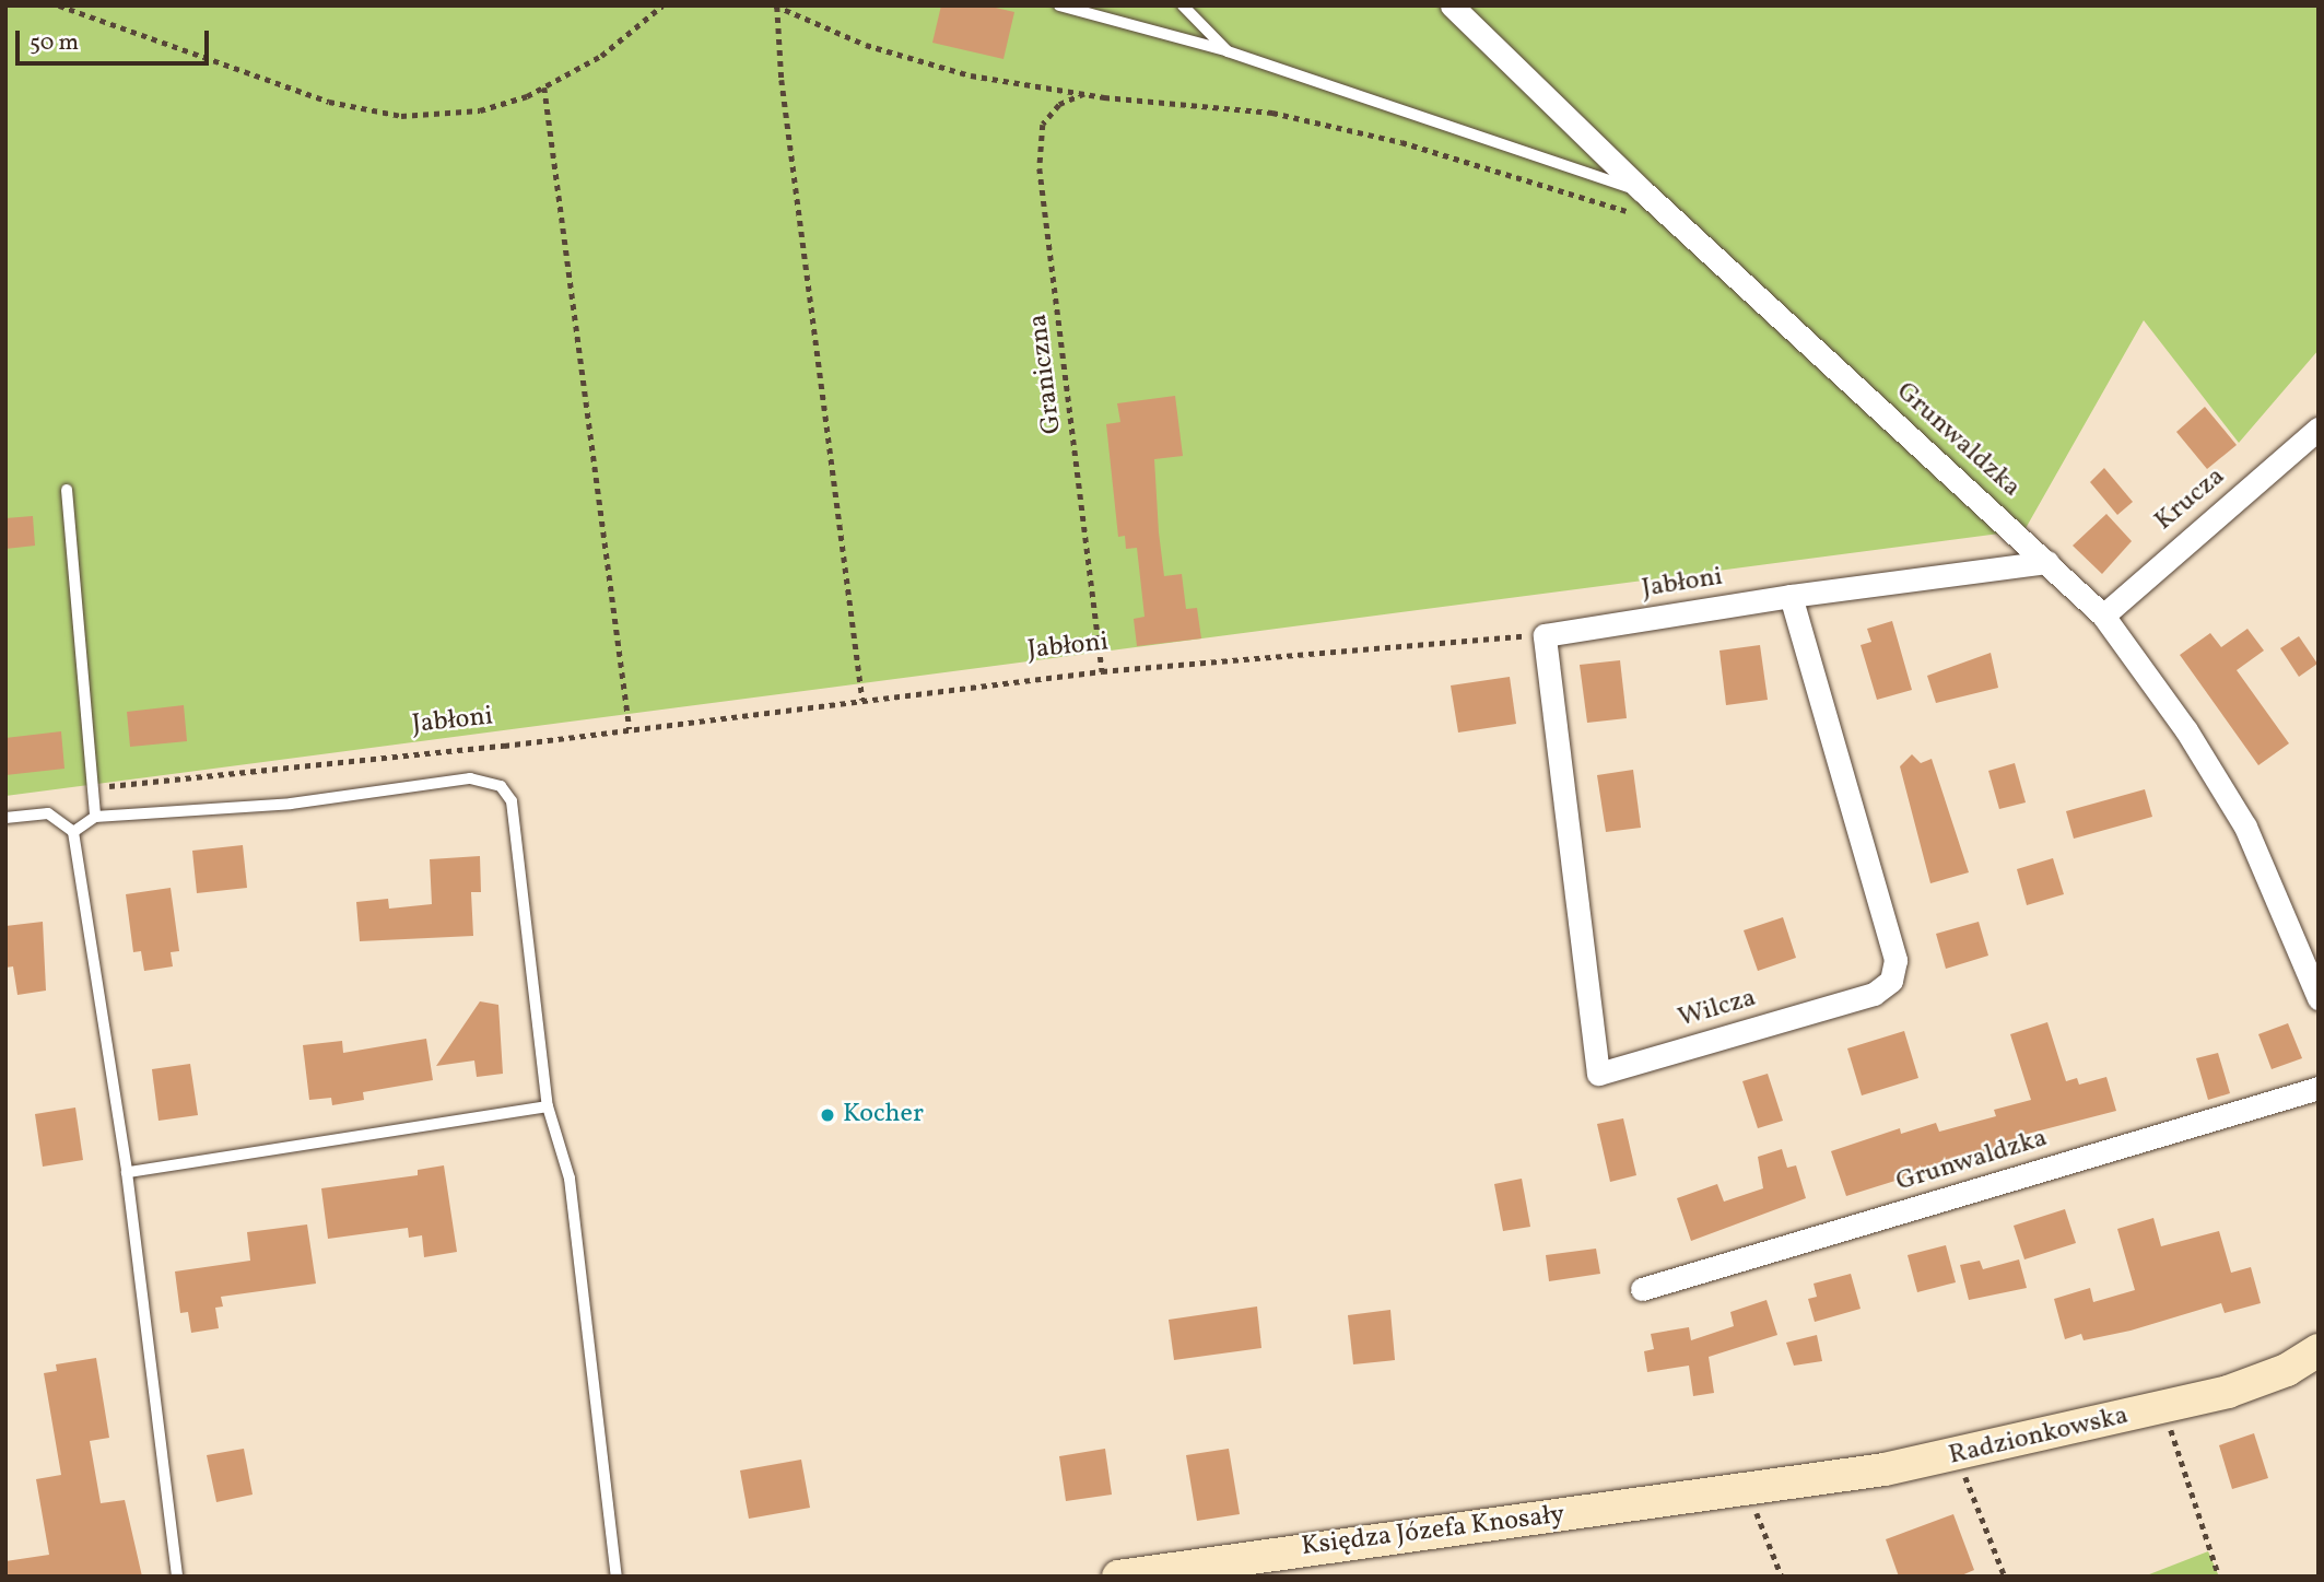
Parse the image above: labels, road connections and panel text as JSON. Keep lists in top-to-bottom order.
{
  "streets": {
    "street": [
      "Grunwaldzka",
      "Krucza",
      "Jabłoni",
      "Wilcza",
      "Radzionkowska",
      "Księdza Józefa Knosały"
    ],
    "path": ["Graniczna"]
  },
  "crossings": [
    ["Graniczna", "Jabłoni"],
    ["Grunwaldzka", "Krucza"],
    ["Grunwaldzka", "Jabłoni"],
    ["Jabłoni", "Wilcza"],
    ["Radzionkowska", "Księdza Józefa Knosały"]
  ],
  "places": ["Kocher"],
  "scale_bar": "50 m"
}
